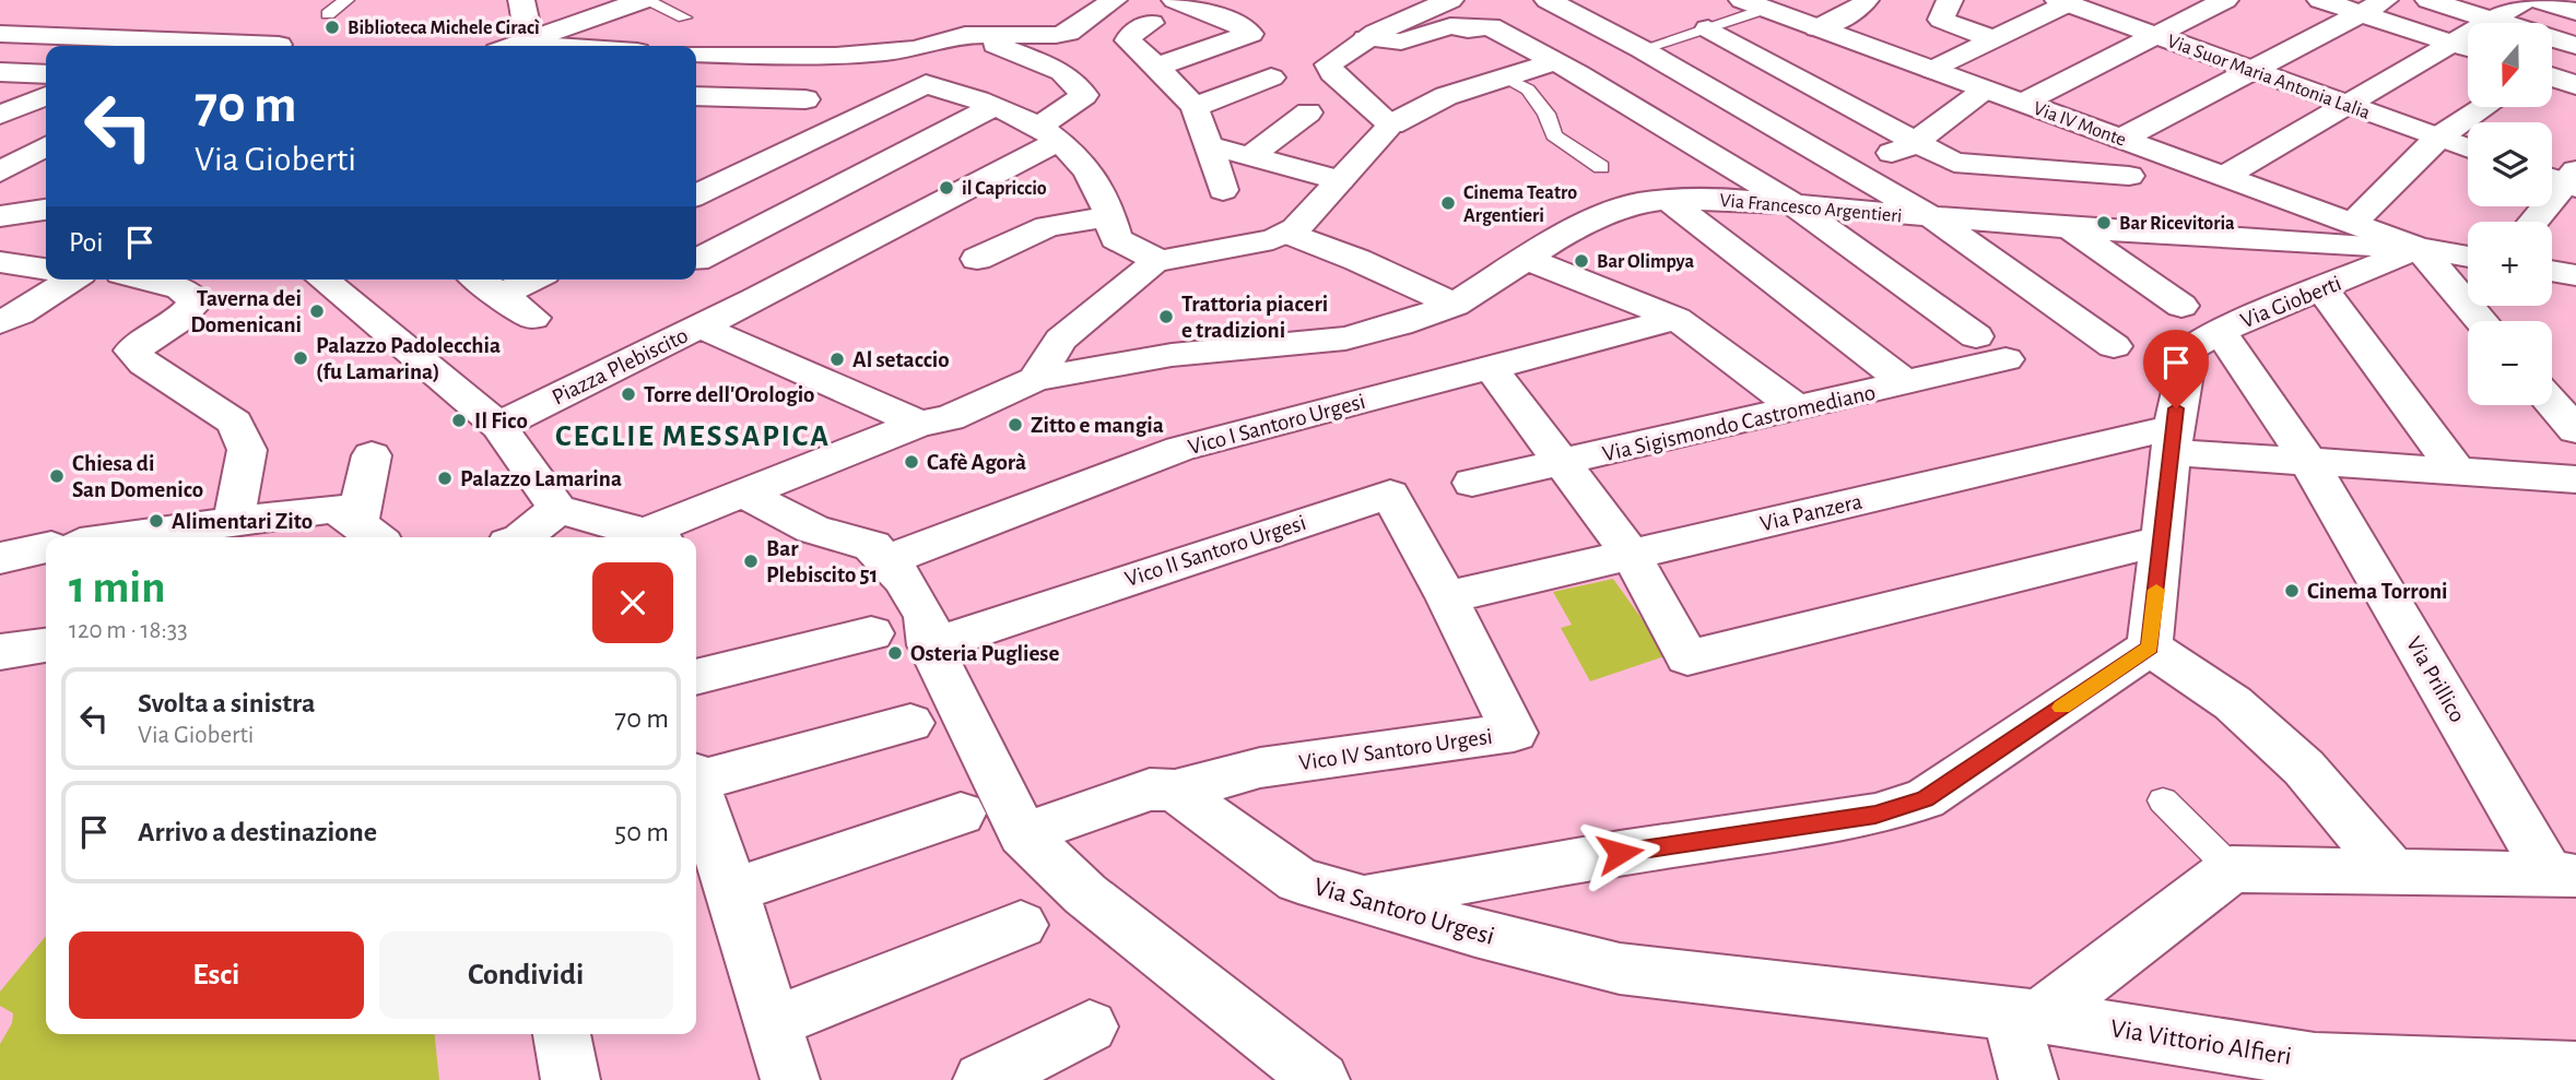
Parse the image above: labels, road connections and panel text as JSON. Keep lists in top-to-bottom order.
{
  "streets": {
    "street": [
      "Via Suor Maria Antonia Lalia",
      "Via IV Monte",
      "Via Francesco Argentieri",
      "Via Gioberti",
      "Piazza Plebiscito",
      "Via Sigismondo Castromediano",
      "Vico I Santoro Urgesi",
      "Via Panzera",
      "Vico II Santoro Urgesi",
      "Via Prillico",
      "Vico IV Santoro Urgesi",
      "Via Santoro Urgesi",
      "Via Vittorio Alfieri"
    ]
  },
  "crossings": [
    ["Via IV Monte", "Via Francesco Argentieri"],
    ["Via IV Monte", "Via Gioberti"],
    ["Via Francesco Argentieri", "Via Gioberti"],
    ["Via Gioberti", "Via Panzera"],
    ["Via Gioberti", "Via Prillico"],
    ["Via Panzera", "Vico II Santoro Urgesi"],
    ["Via Panzera", "Via Prillico"],
    ["Via Panzera", "Vico IV Santoro Urgesi"],
    ["Vico II Santoro Urgesi", "Vico IV Santoro Urgesi"],
    ["Vico IV Santoro Urgesi", "Via Santoro Urgesi"],
    ["Via Santoro Urgesi", "Via Vittorio Alfieri"]
  ],
  "districts": ["CEGLIE MESSAPICA"],
  "places": [
    "Biblioteca Michele Ciracì",
    "il Capriccio",
    "Cinema Teatro Argentieri",
    "Bar Ricevitoria",
    "Bar Olimpya",
    "Taverna dei Domenicani",
    "Trattoria piaceri e tradizioni",
    "Palazzo Padolecchia (fu Lamarina)",
    "Al setaccio",
    "Torre dell'Orologio",
    "Il Fico",
    "Zitto e mangia",
    "Cafè Agorà",
    "Chiesa di San Domenico",
    "Palazzo Lamarina",
    "Alimentari Zito",
    "Bar Plebiscito 51",
    "Cinema Torroni",
    "Osteria Pugliese"
  ],
  "north": "bottom",
  "page": {
    "map_buttons": ["+", "−"],
    "turn": ["70 m", "Via Gioberti"],
    "then": "Poi",
    "heading": ["1 min", "120 m · 18:33"],
    "list": [
      {
        "name": "Svolta a sinistra",
        "note": "Via Gioberti",
        "value": "70 m"
      },
      {
        "name": "Arrivo a destinazione",
        "value": "50 m"
      }
    ],
    "buttons": ["Esci", "Condividi"]
  }
}
